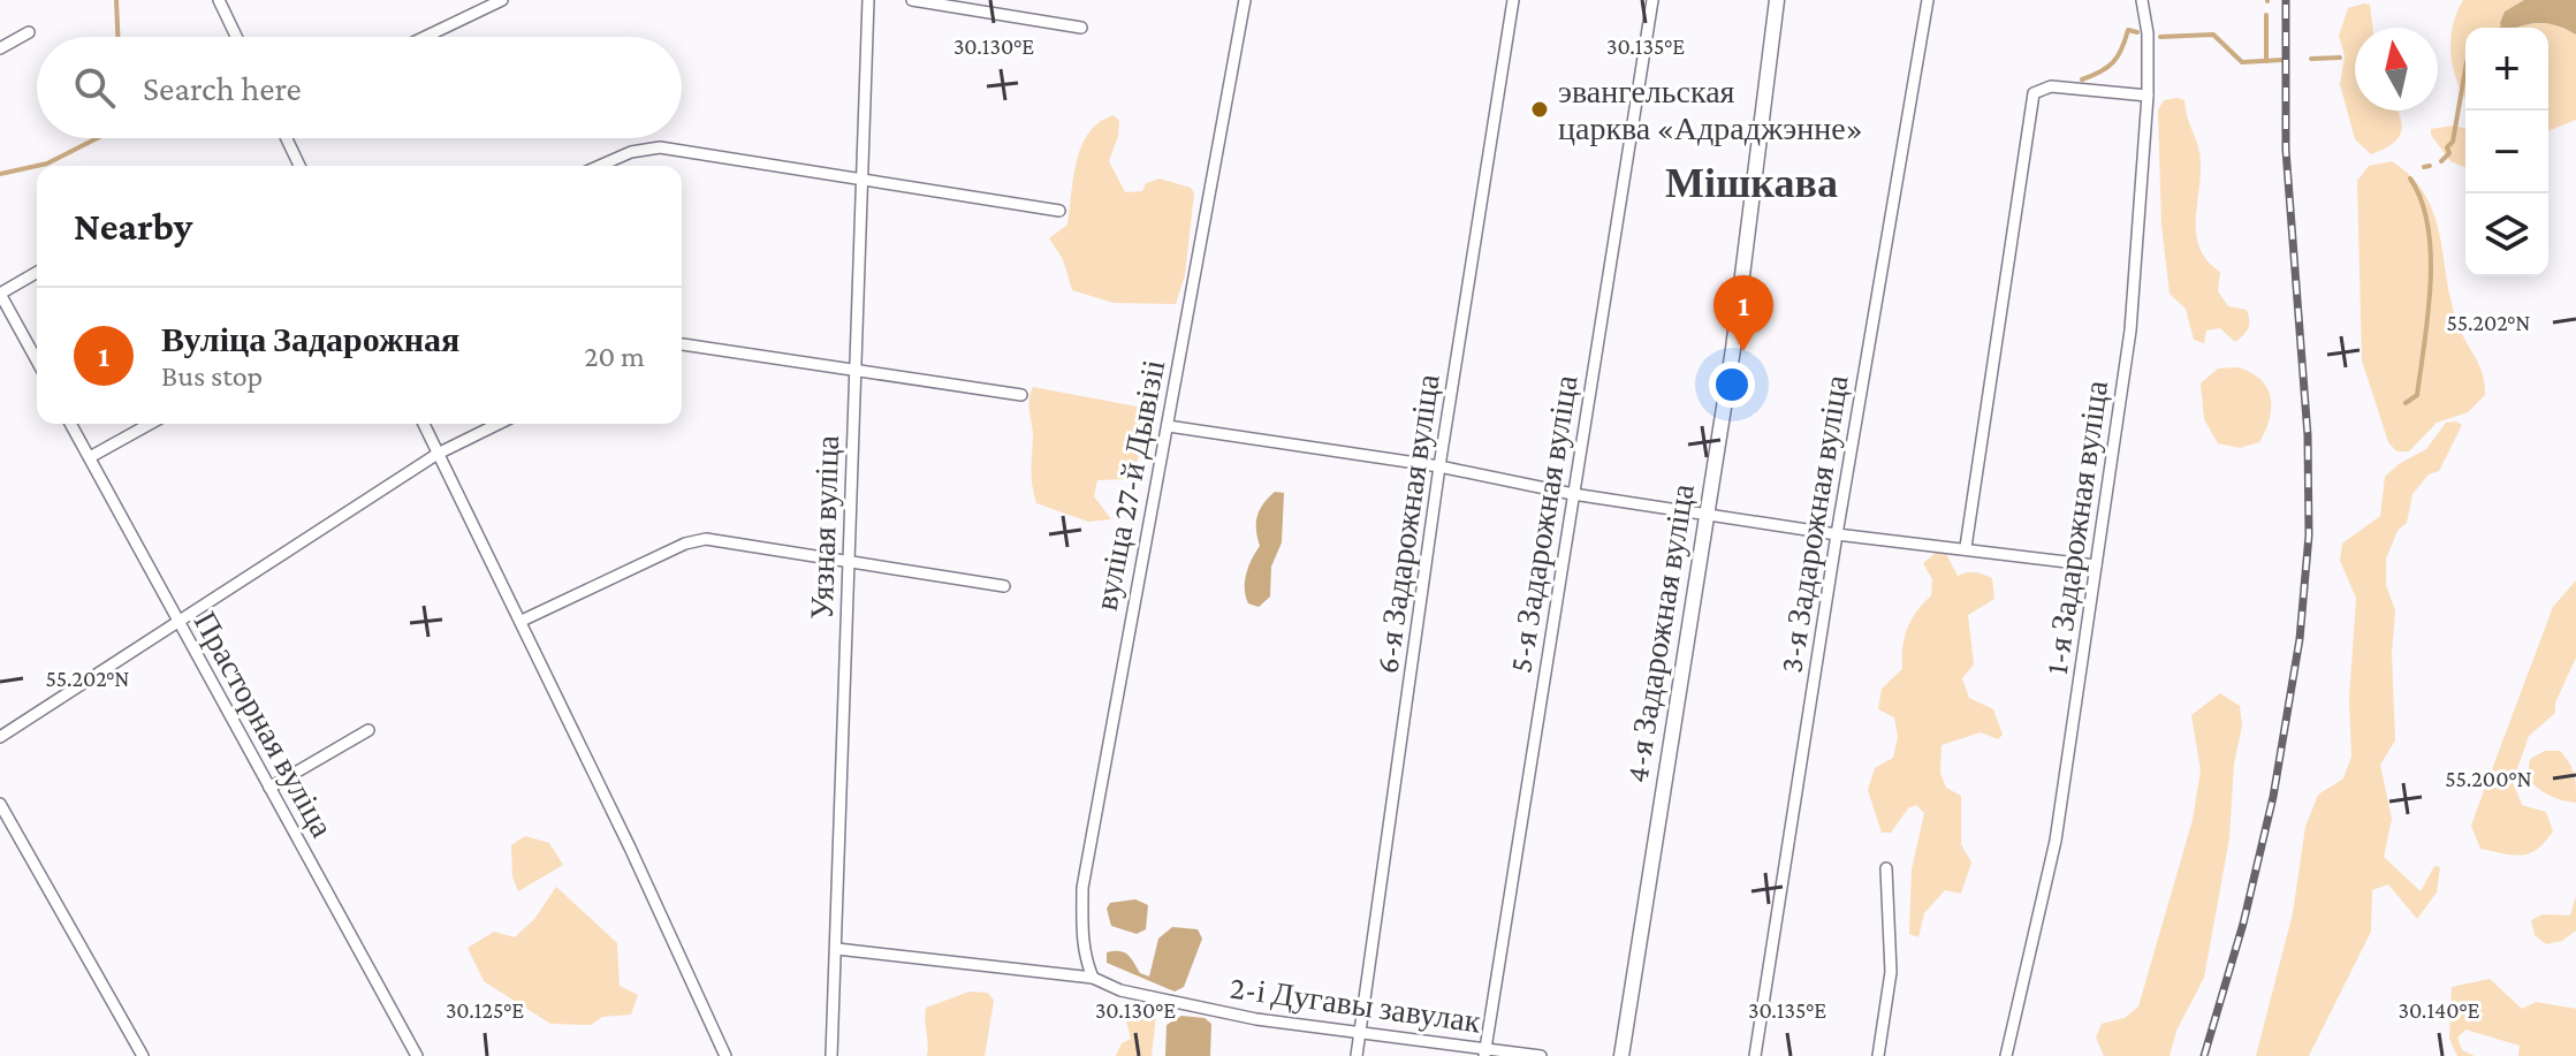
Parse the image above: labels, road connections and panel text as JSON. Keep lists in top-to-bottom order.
{
  "streets": {
    "main road": ["4-я Задарожная вуліца"],
    "street": [
      "вуліца 27-й Дывізіі",
      "6-я Задарожная вуліца",
      "5-я Задарожная вуліца",
      "3-я Задарожная вуліца",
      "Уязная вуліца",
      "1-я Задарожная вуліца",
      "Прасторная вуліца",
      "2-і Дугавы завулак"
    ]
  },
  "crossings": [
    ["вуліца 27-й Дывізіі", "2-і Дугавы завулак"],
    ["6-я Задарожная вуліца", "2-і Дугавы завулак"],
    ["5-я Задарожная вуліца", "2-і Дугавы завулак"],
    ["Уязная вуліца", "2-і Дугавы завулак"]
  ],
  "districts": ["Мішкава"],
  "places": ["эвангельская царква «Адраджэнне»"],
  "north": "top",
  "page": {
    "map_buttons": ["+", "−"],
    "search": "Search here",
    "heading": "Nearby",
    "pins": "1",
    "list": [
      {
        "mark": "1",
        "name": "Вуліца Задарожная",
        "note": "Bus stop",
        "value": "20 m"
      }
    ]
  },
  "coordinates": [
    "30.130°E",
    "30.135°E",
    "55.202°N",
    "55.200°N",
    "30.125°E",
    "30.140°E"
  ]
}
